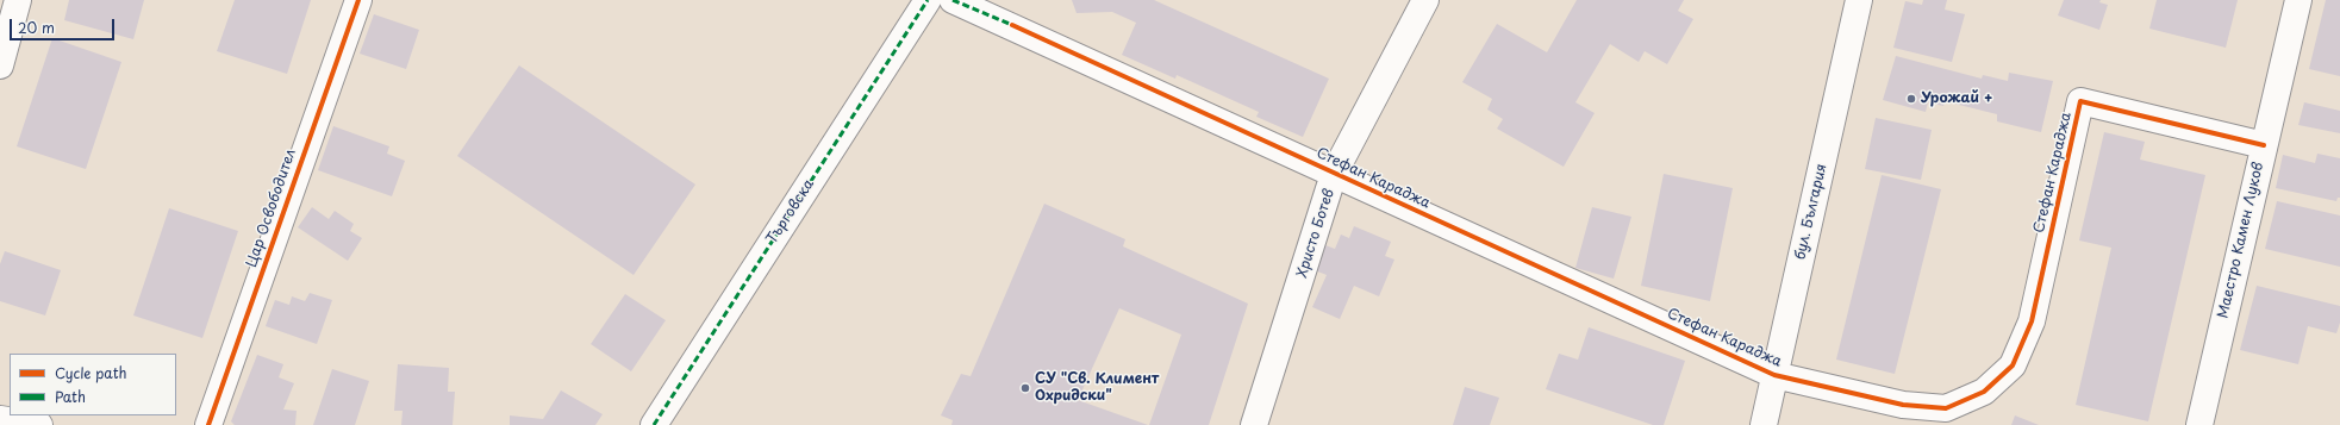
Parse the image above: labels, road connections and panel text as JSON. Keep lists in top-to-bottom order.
{
  "streets": {
    "street": [
      "Стефан Караджа",
      "Цар Освободител",
      "Търговска",
      "бул. България",
      "Христо Ботев",
      "Маестро Камен Луков"
    ]
  },
  "crossings": [
    ["Стефан Караджа", "бул. България"],
    ["Стефан Караджа", "Христо Ботев"],
    ["Стефан Караджа", "Маестро Камен Луков"]
  ],
  "places": ["Урожай +", "СУ \"Св. Климент Охридски\""],
  "legend": ["Cycle path", "Path"],
  "scale_bar": "20 m"
}
